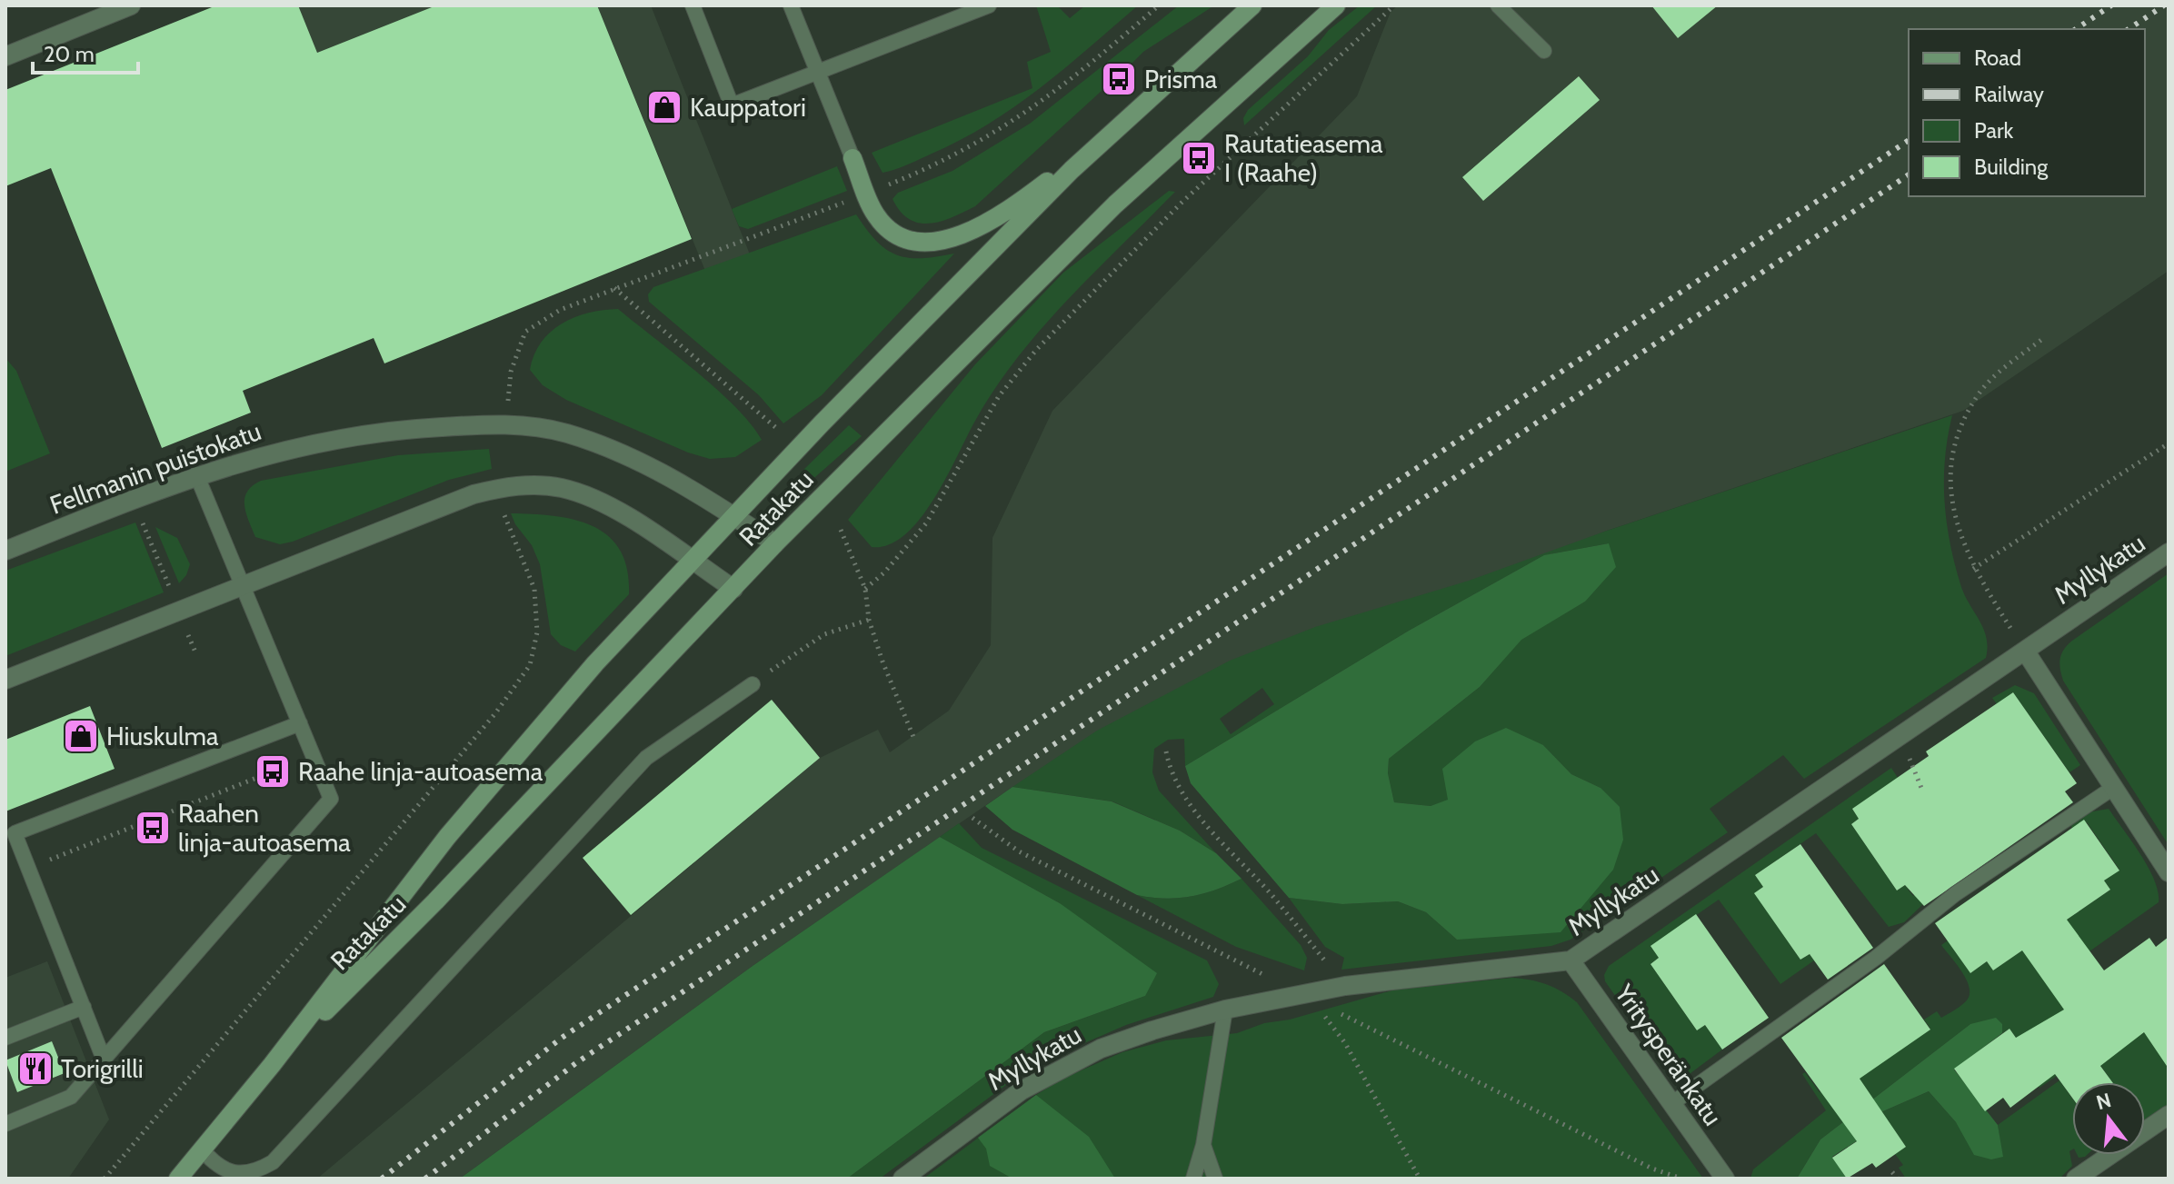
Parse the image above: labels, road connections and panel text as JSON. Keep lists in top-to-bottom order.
{
  "streets": {
    "main road": ["Ratakatu"],
    "street": ["Fellmanin puistokatu", "Myllykatu", "Yritysperänkatu"]
  },
  "crossings": [
    ["Fellmanin puistokatu", "Ratakatu"],
    ["Myllykatu", "Yritysperänkatu"]
  ],
  "places": {
    "bus stop": [
      "Prisma",
      "Rautatieasema I (Raahe)",
      "Raahe linja-autoasema",
      "Raahen linja-autoasema"
    ],
    "shop": ["Kauppatori", "Hiuskulma"],
    "restaurant": ["Torigrilli"]
  },
  "legend": [
    "Road",
    "Railway",
    "Park",
    "Building"
  ],
  "scale_bar": "20 m",
  "north": "top"
}
